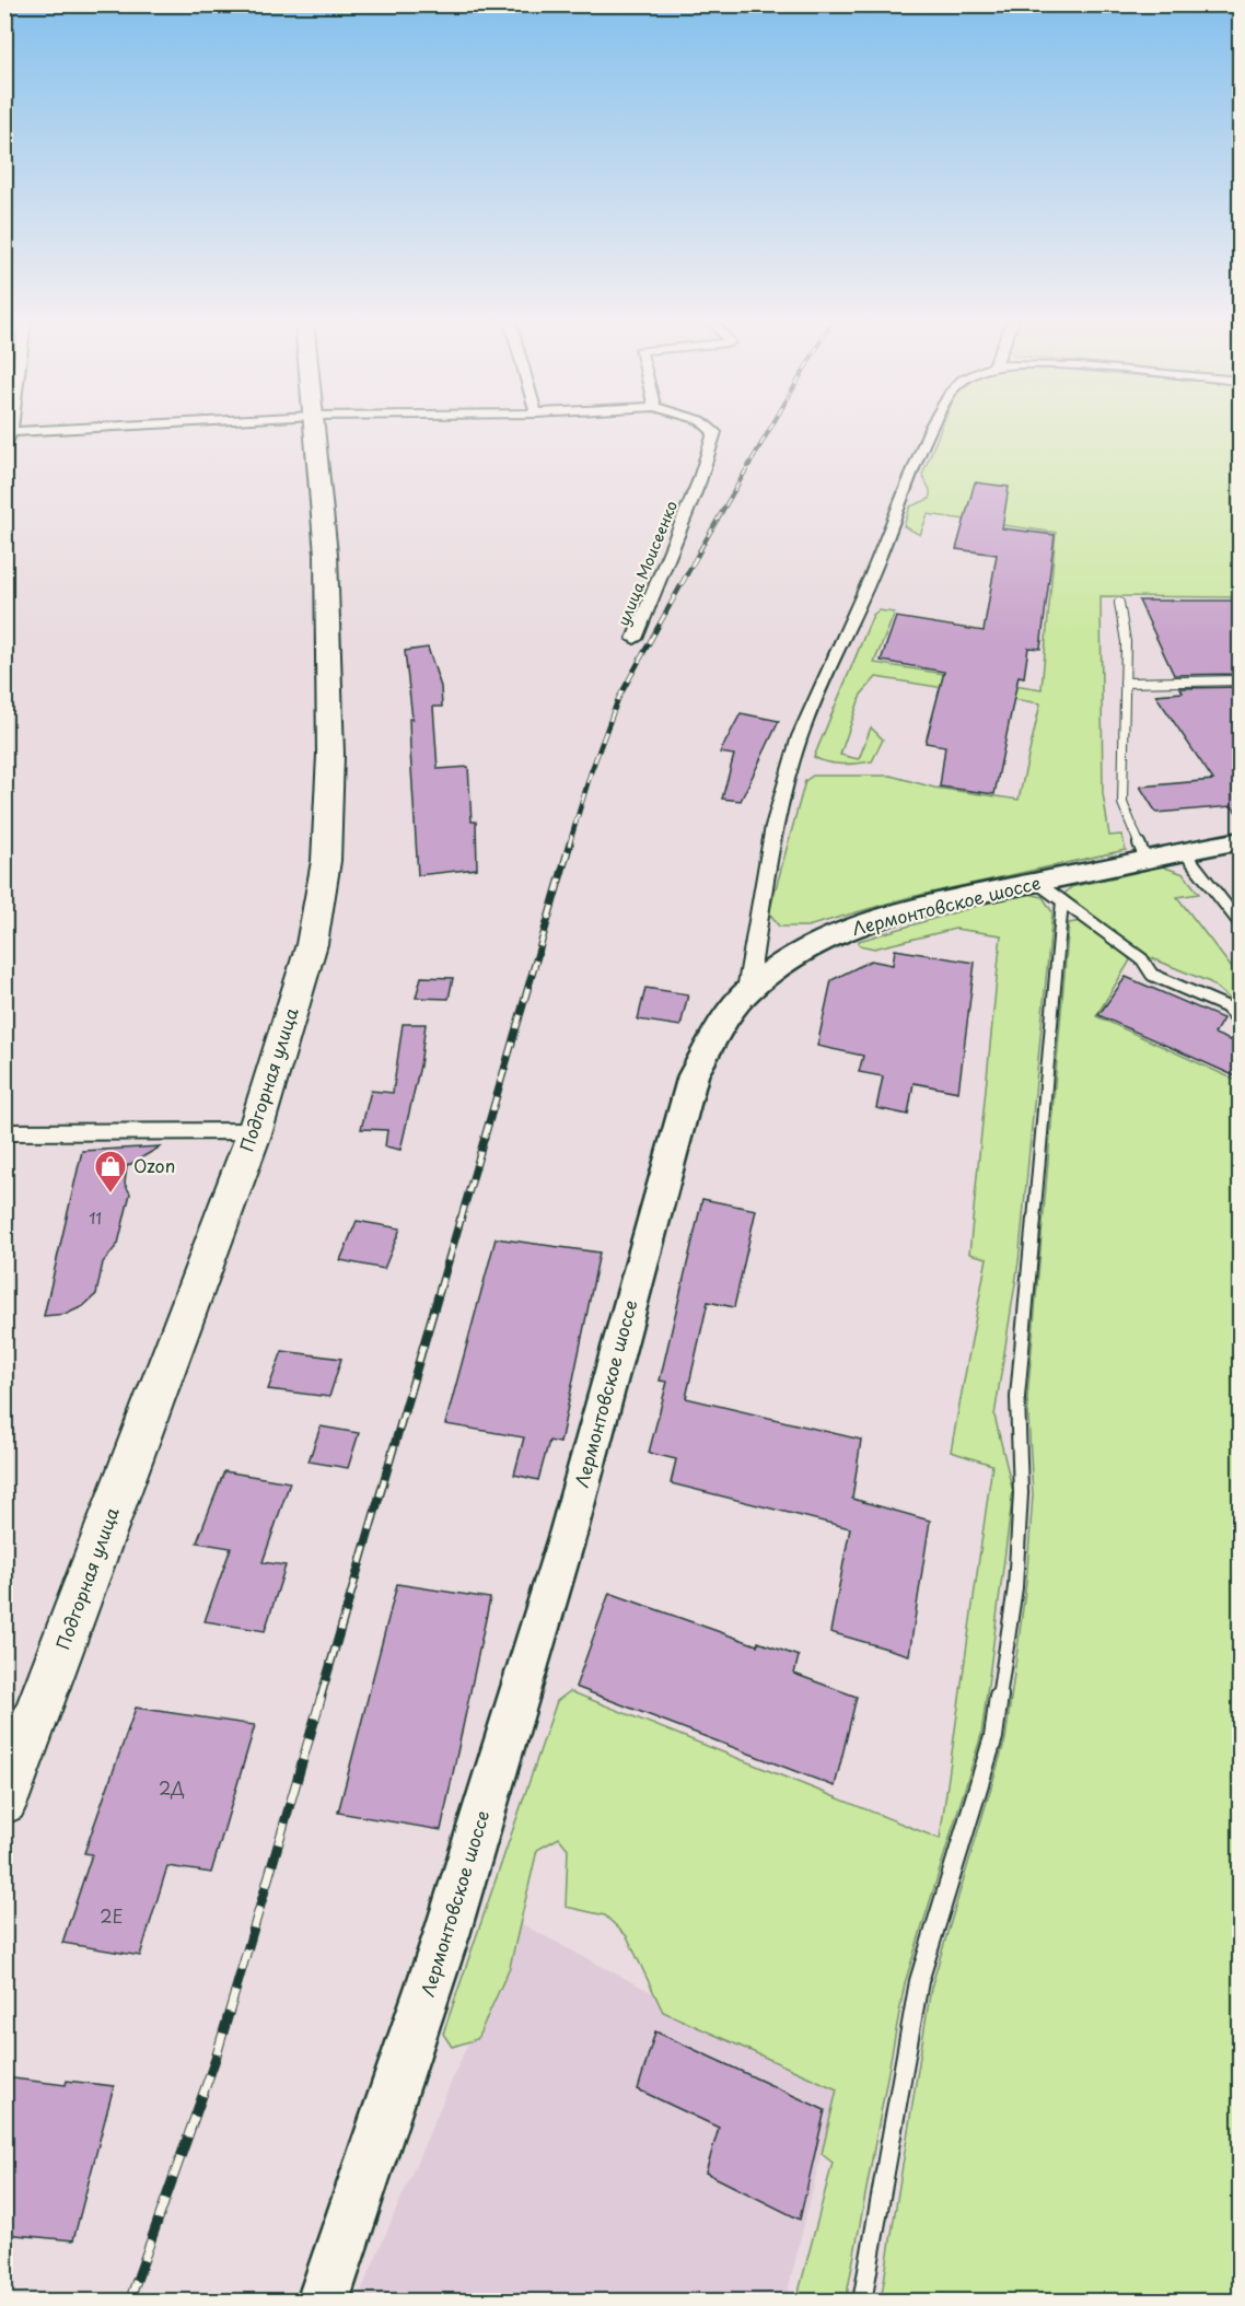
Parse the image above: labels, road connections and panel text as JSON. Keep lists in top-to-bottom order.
{
  "streets": {
    "main road": ["Подгорная улица"],
    "street": ["улица Моисеенко", "Лермонтовское шоссе"]
  },
  "places": {
    "shop": ["Ozon"]
  },
  "house_numbers": ["11", "2Д", "2Е"]
}
